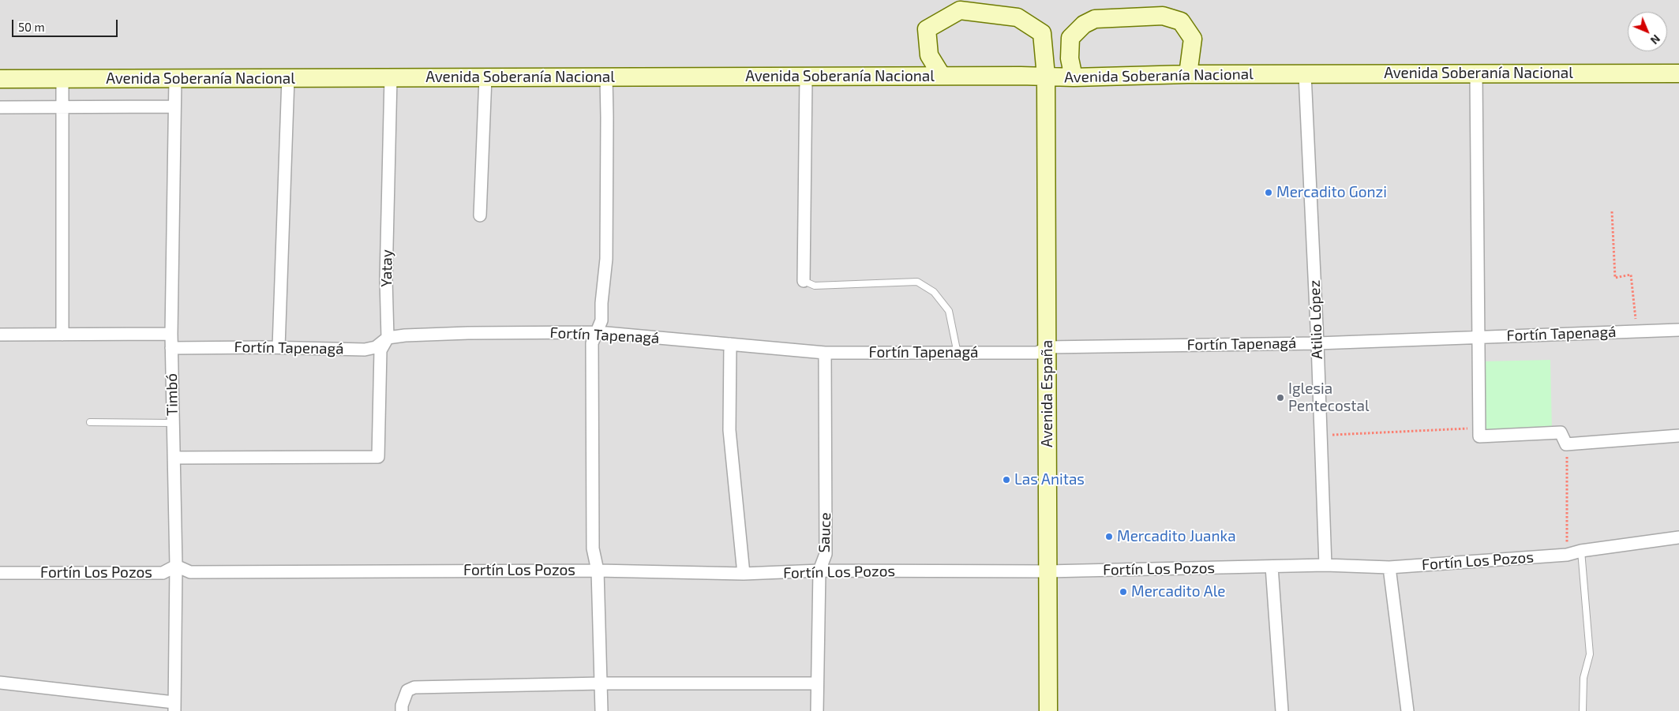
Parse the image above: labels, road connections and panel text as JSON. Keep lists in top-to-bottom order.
{
  "streets": {
    "main road": ["Avenida Soberanía Nacional", "Avenida España"],
    "street": [
      "Yatay",
      "Atilio López",
      "Fortín Tapenagá",
      "Timbó",
      "Sauce",
      "Fortín Los Pozos"
    ]
  },
  "crossings": [
    ["Avenida Soberanía Nacional", "Yatay"],
    ["Avenida Soberanía Nacional", "Atilio López"],
    ["Avenida Soberanía Nacional", "Avenida España"],
    ["Avenida Soberanía Nacional", "Timbó"],
    ["Yatay", "Fortín Tapenagá"],
    ["Yatay", "Timbó"],
    ["Atilio López", "Fortín Tapenagá"],
    ["Atilio López", "Fortín Los Pozos"],
    ["Fortín Tapenagá", "Avenida España"],
    ["Fortín Tapenagá", "Timbó"],
    ["Fortín Tapenagá", "Sauce"],
    ["Avenida España", "Fortín Los Pozos"],
    ["Timbó", "Fortín Los Pozos"],
    ["Sauce", "Fortín Los Pozos"]
  ],
  "places": [
    "Mercadito Gonzi",
    "Iglesia Pentecostal",
    "Las Anitas",
    "Mercadito Juanka",
    "Mercadito Ale"
  ],
  "scale_bar": "50 m",
  "north": "bottom right"
}
